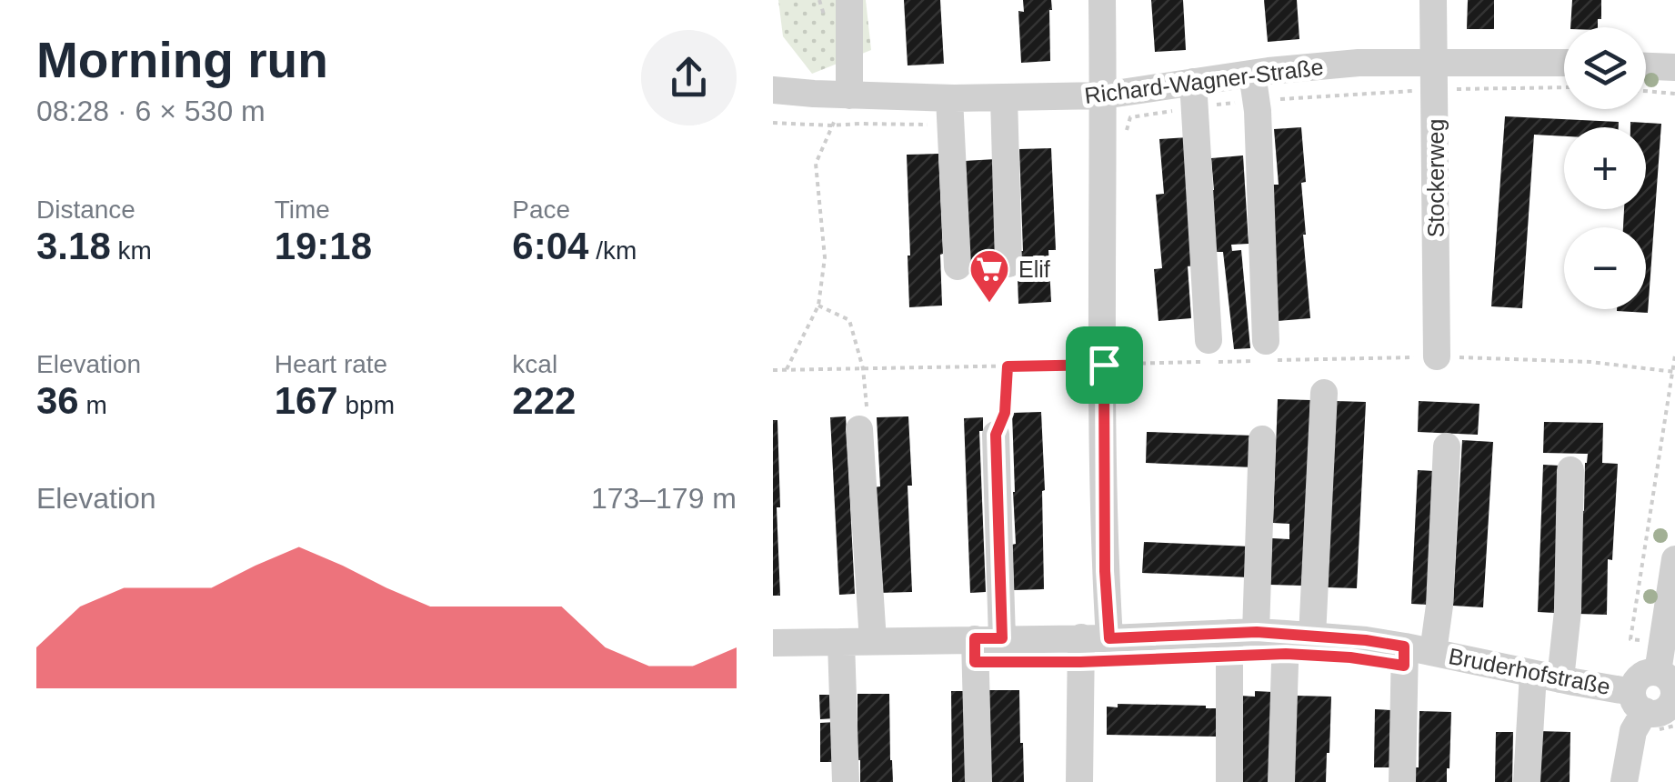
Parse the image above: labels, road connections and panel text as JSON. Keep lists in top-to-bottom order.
{
  "streets": {
    "street": ["Richard-Wagner-Straße", "Stockerweg", "Bruderhofstraße"]
  },
  "crossings": [
    ["Richard-Wagner-Straße", "Stockerweg"]
  ],
  "places": {
    "supermarket": ["Elif"]
  },
  "page": {
    "heading": ["Morning run", "08:28 · 6 × 530 m"],
    "map_buttons": ["+", "−"],
    "stats": [
      ["Distance", "3.18 km"],
      ["Time", "19:18"],
      ["Pace", "6:04 /km"],
      ["Elevation", "36 m"],
      ["Heart rate", "167 bpm"],
      ["kcal", "222"]
    ],
    "chart": ["Elevation", "173–179 m"]
  }
}
